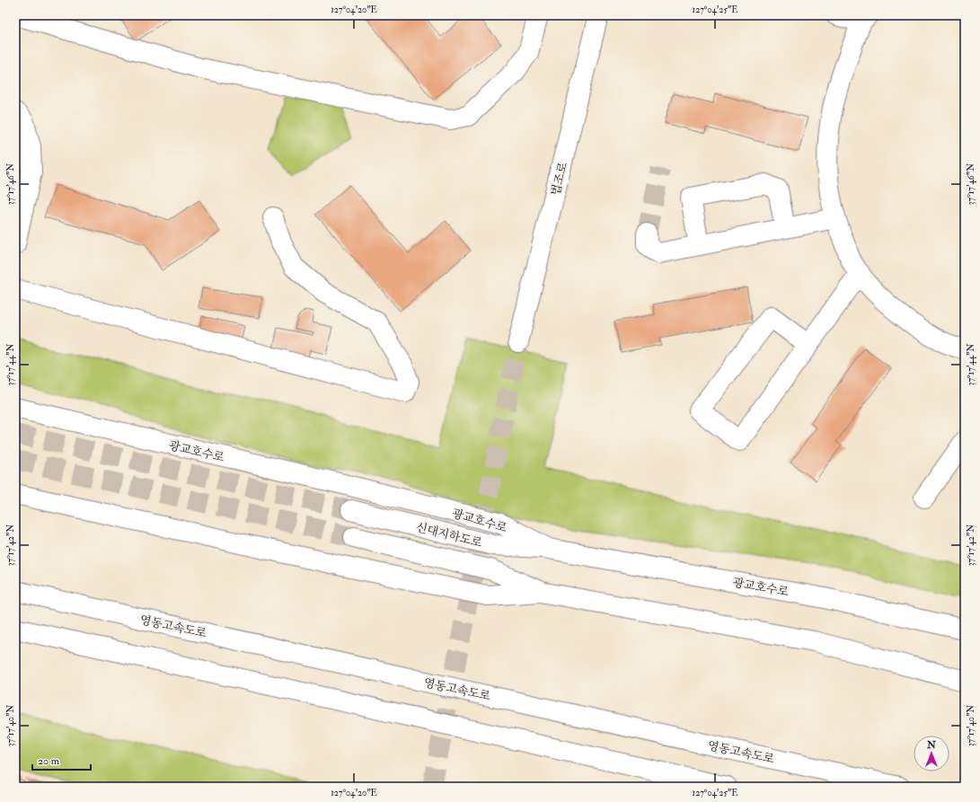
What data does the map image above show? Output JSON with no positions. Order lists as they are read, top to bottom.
{
  "streets": {
    "main road": [
      "법조로",
      "광교호수로",
      "신대지하도로",
      "영동고속도로"
    ]
  },
  "crossings": [
    ["광교호수로", "신대지하도로"]
  ],
  "scale_bar": "20 m",
  "north": "top",
  "coordinates": [
    "127°04'20\"E",
    "127°04'25\"E",
    "37°17'46\"N",
    "37°17'44\"N",
    "37°17'42\"N",
    "37°17'40\"N"
  ]
}
